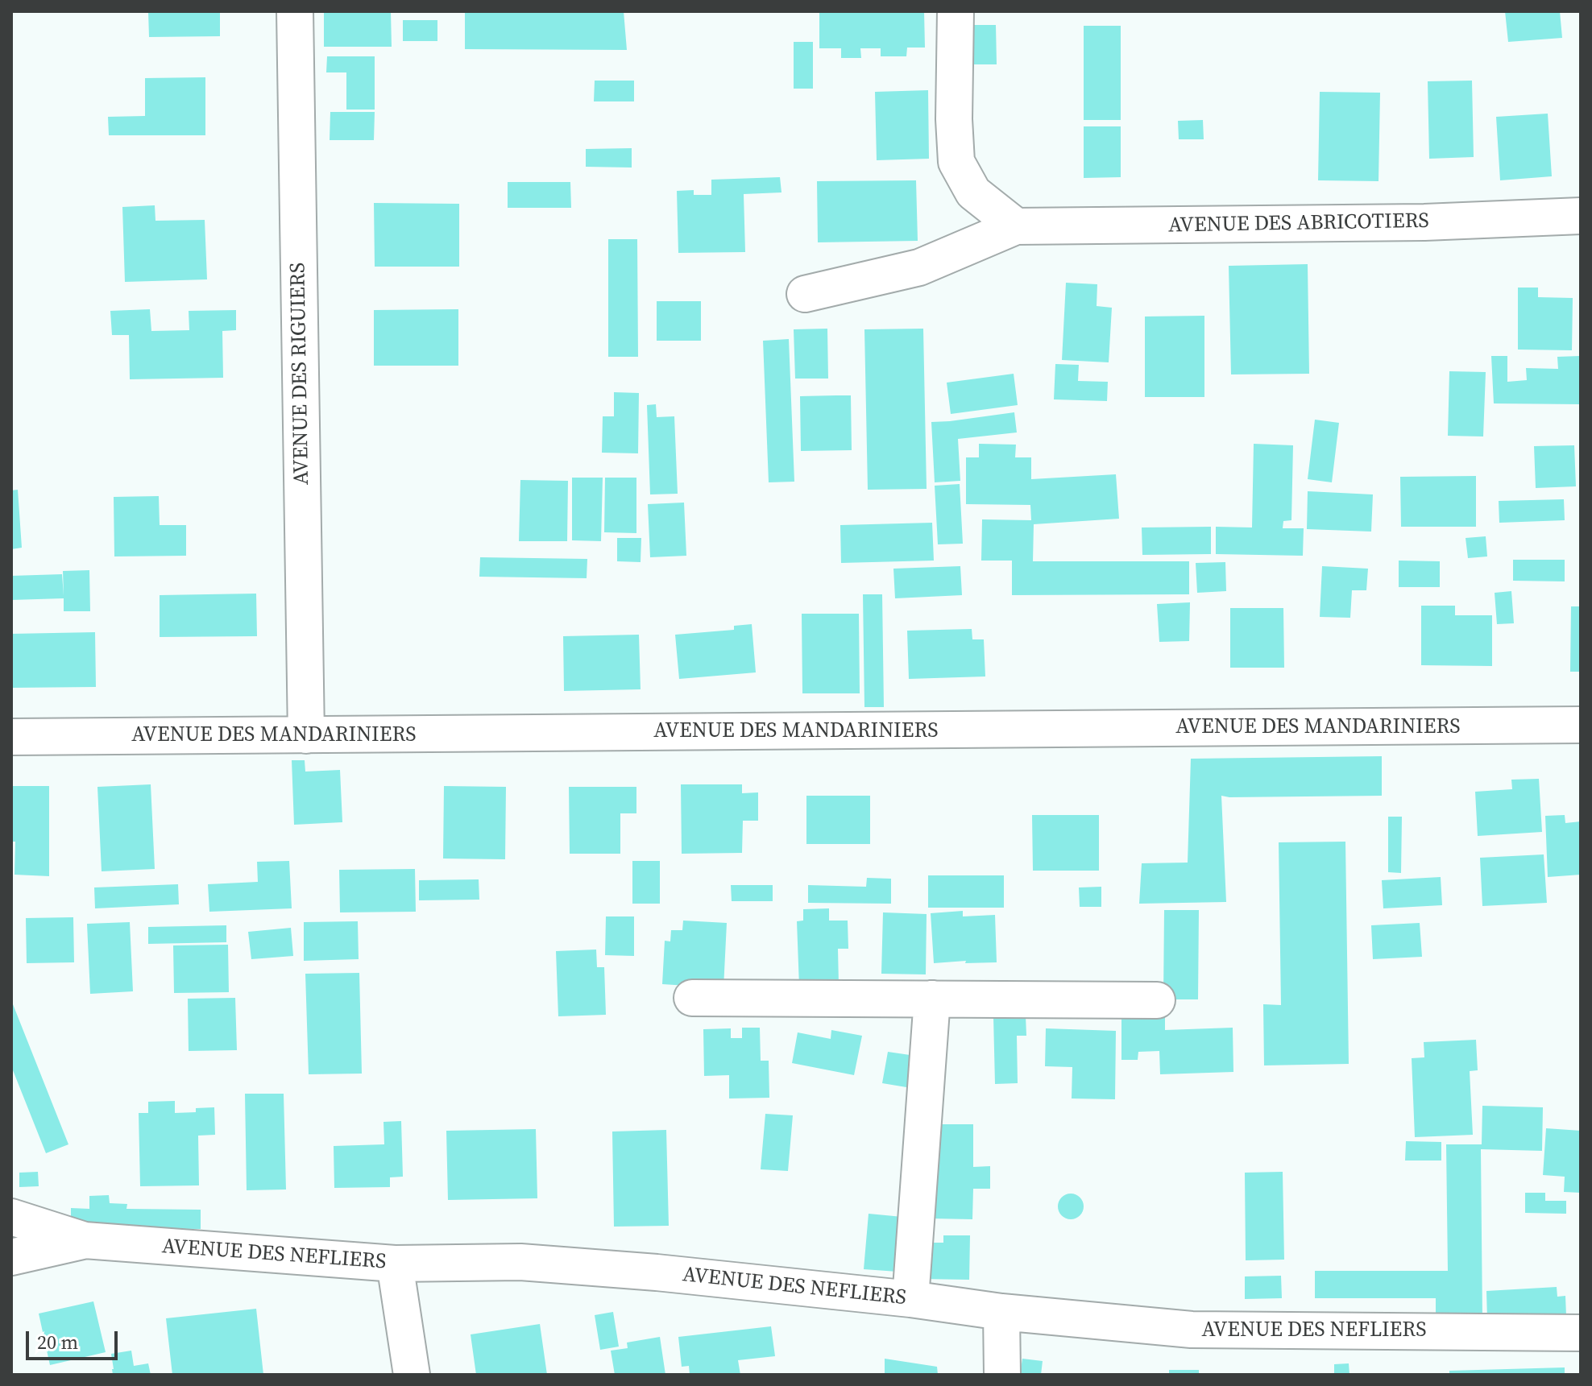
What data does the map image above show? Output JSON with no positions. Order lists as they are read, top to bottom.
{
  "streets": {
    "street": [
      "AVENUE DES ABRICOTIERS",
      "AVENUE DES RIGUIERS",
      "AVENUE DES MANDARINIERS",
      "AVENUE DES NEFLIERS"
    ]
  },
  "crossings": [
    ["AVENUE DES RIGUIERS", "AVENUE DES MANDARINIERS"]
  ],
  "scale_bar": "20 m"
}
